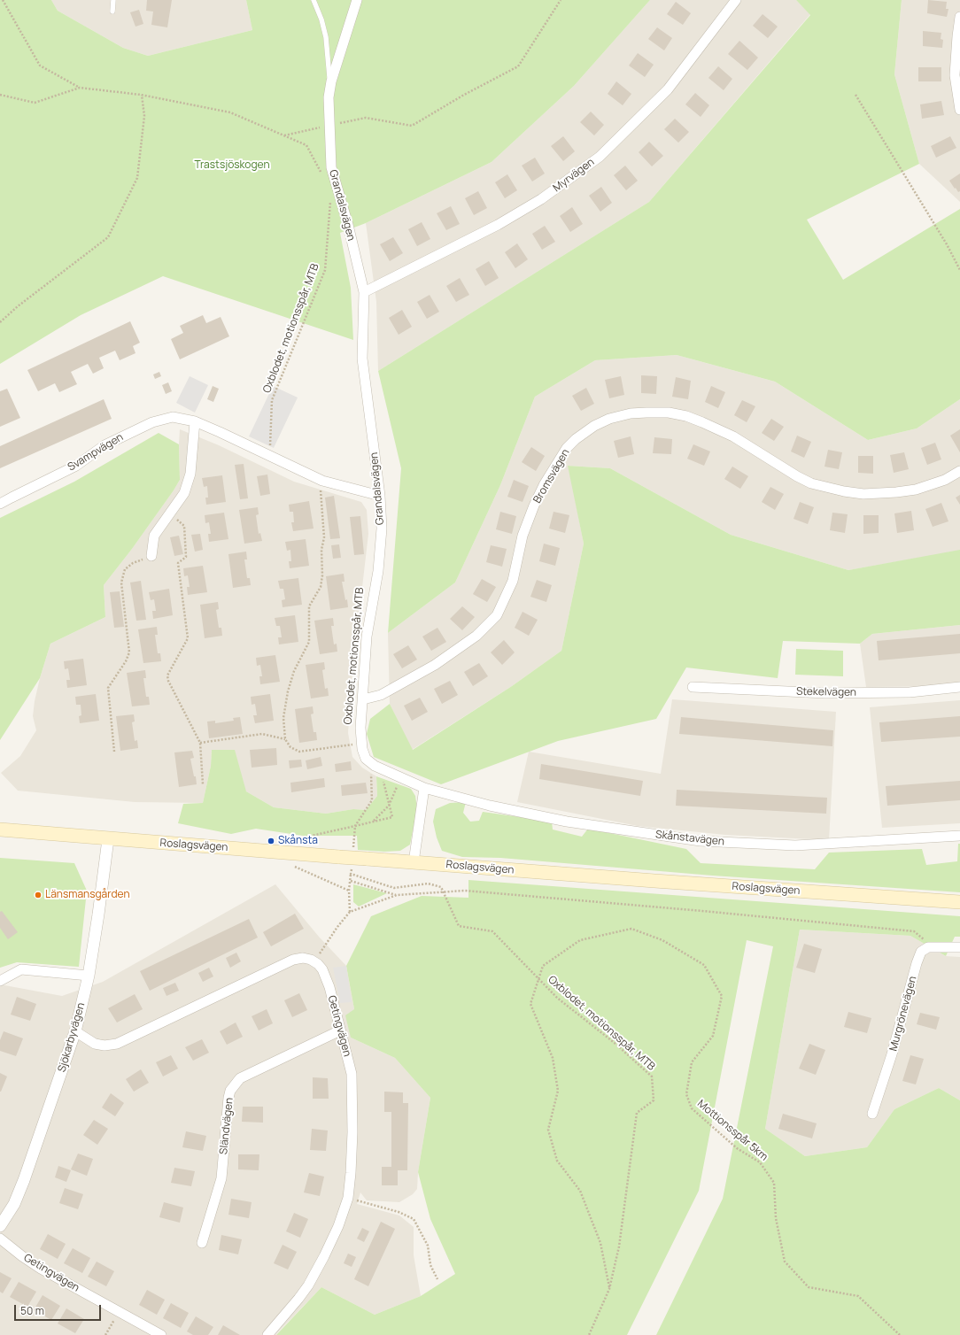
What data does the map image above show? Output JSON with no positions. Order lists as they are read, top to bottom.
{
  "streets": {
    "main road": ["Roslagsvägen"],
    "street": [
      "Myrvägen",
      "Grandalsvägen",
      "Svampvägen",
      "Bromsvägen",
      "Stekelvägen",
      "Skånstavägen",
      "Murgrönevägen",
      "Getingvägen",
      "Sjökarbyvägen",
      "Sländvägen"
    ],
    "path": ["Oxblodet, motionsspår, MTB", "Mottionsspår 5km"]
  },
  "crossings": [
    ["Myrvägen", "Grandalsvägen"],
    ["Grandalsvägen", "Svampvägen"],
    ["Grandalsvägen", "Bromsvägen"],
    ["Grandalsvägen", "Skånstavägen"],
    ["Oxblodet, motionsspår, MTB", "Svampvägen"],
    ["Oxblodet, motionsspår, MTB", "Mottionsspår 5km"],
    ["Roslagsvägen", "Sjökarbyvägen"],
    ["Getingvägen", "Sländvägen"]
  ],
  "parks": ["Trastsjöskogen"],
  "places": ["Skånsta", "Länsmansgården"],
  "scale_bar": "50 m"
}
